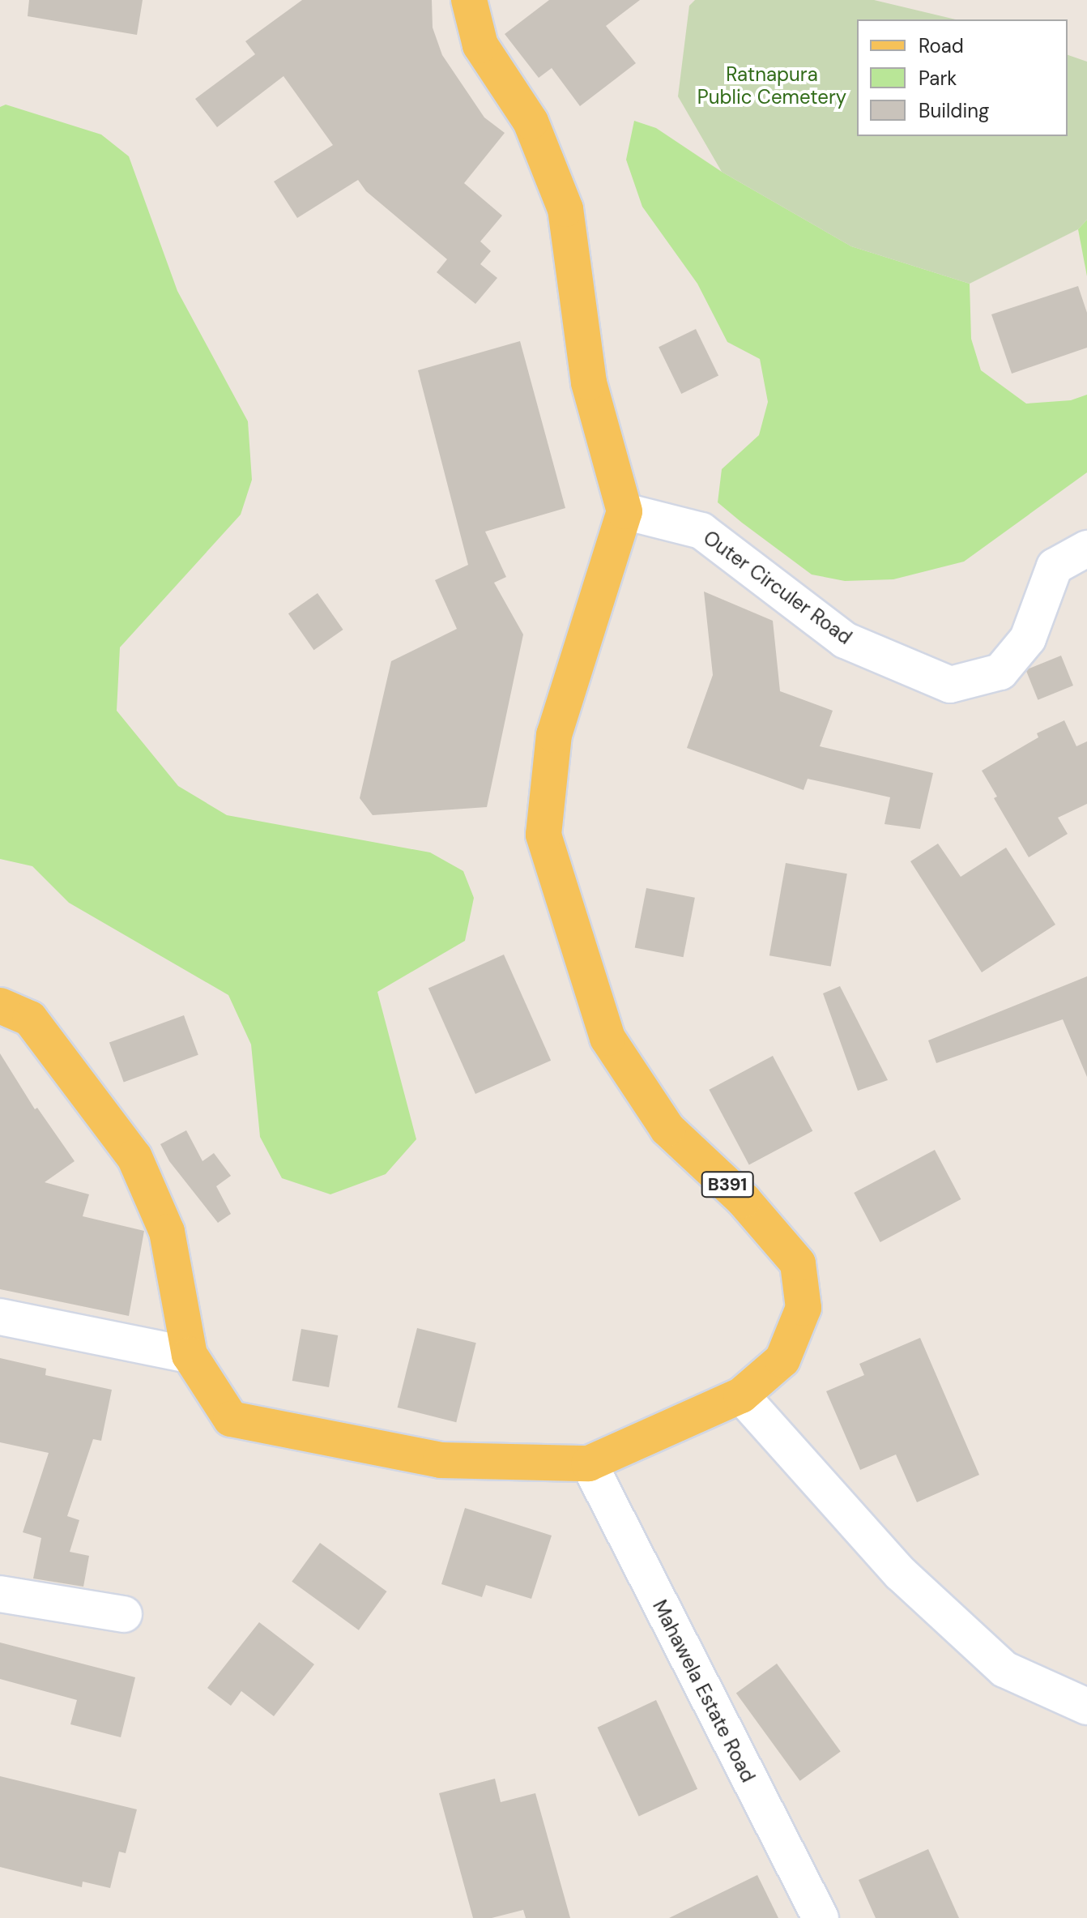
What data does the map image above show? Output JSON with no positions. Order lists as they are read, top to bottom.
{
  "streets": {
    "main road": ["B391"],
    "street": ["Outer Circuler Road", "Mahawela Estate Road"]
  },
  "crossings": [
    ["Outer Circuler Road", "B391"],
    ["B391", "Mahawela Estate Road"]
  ],
  "parks": ["Ratnapura Public Cemetery"],
  "legend": ["Road", "Park", "Building"]
}
